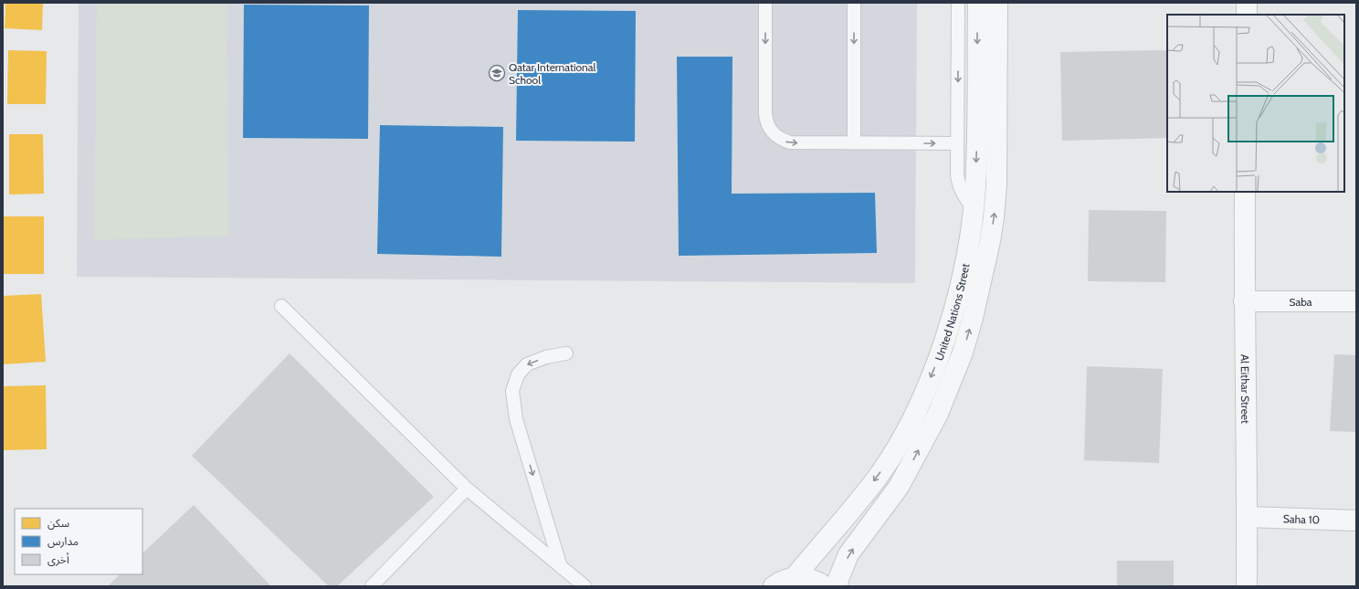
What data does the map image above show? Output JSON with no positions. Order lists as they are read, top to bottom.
{
  "streets": {
    "street": [
      "Saba",
      "United Nations Street",
      "Al Eithar Street",
      "Saha 10"
    ]
  },
  "crossings": [
    ["Saba", "Al Eithar Street"],
    ["Al Eithar Street", "Saha 10"]
  ],
  "places": {
    "school or university": ["Qatar International School"]
  },
  "legend": ["سكن", "مدارس", "أخرى"]
}
